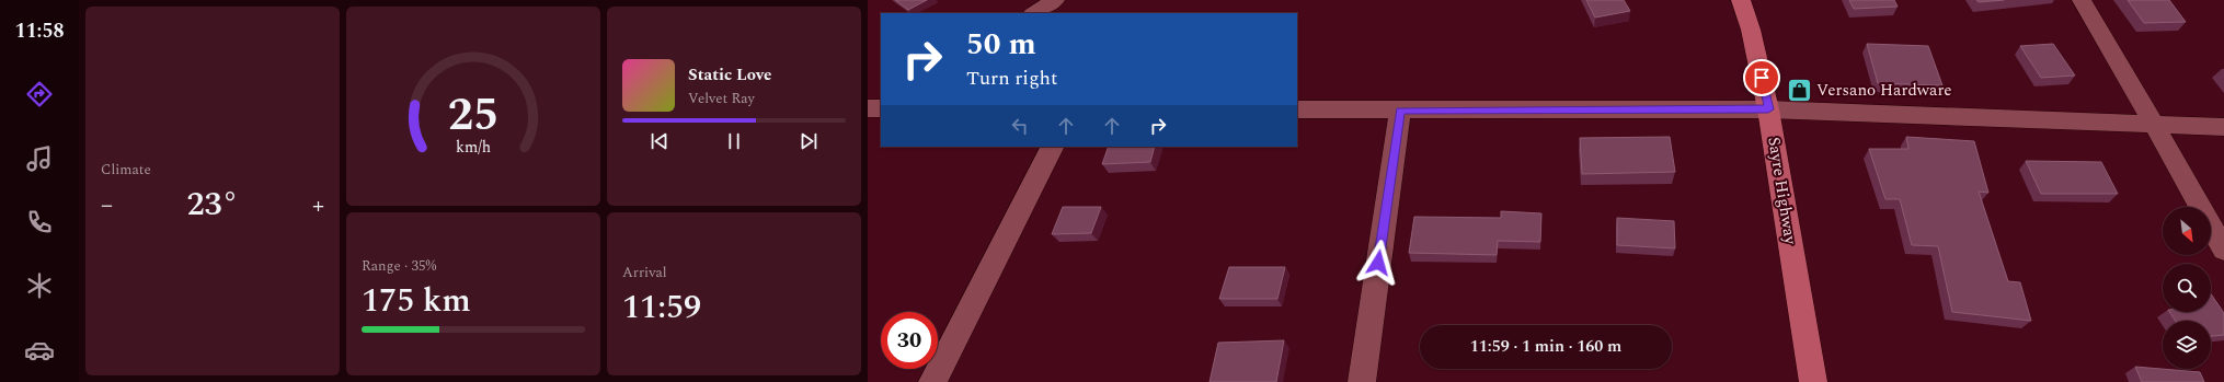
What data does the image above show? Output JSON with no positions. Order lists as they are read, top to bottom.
{
  "streets": {
    "highway": ["Sayre Highway"]
  },
  "places": {
    "shop": ["Versano Hardware"]
  },
  "north": "bottom right",
  "page": {
    "tabs": "11:58",
    "tile": [
      "Climate",
      ["Range · 35%", "175 km"],
      ["Arrival", "11:59"]
    ],
    "turn": ["50 m", "Turn right"],
    "song": ["Static Love", "Velvet Ray"],
    "heat": ["−", "23°", "+"],
    "limit": "30",
    "trip": "11:59 · 1 min · 160 m",
    "gauge": ["25", "km/h"]
  }
}
